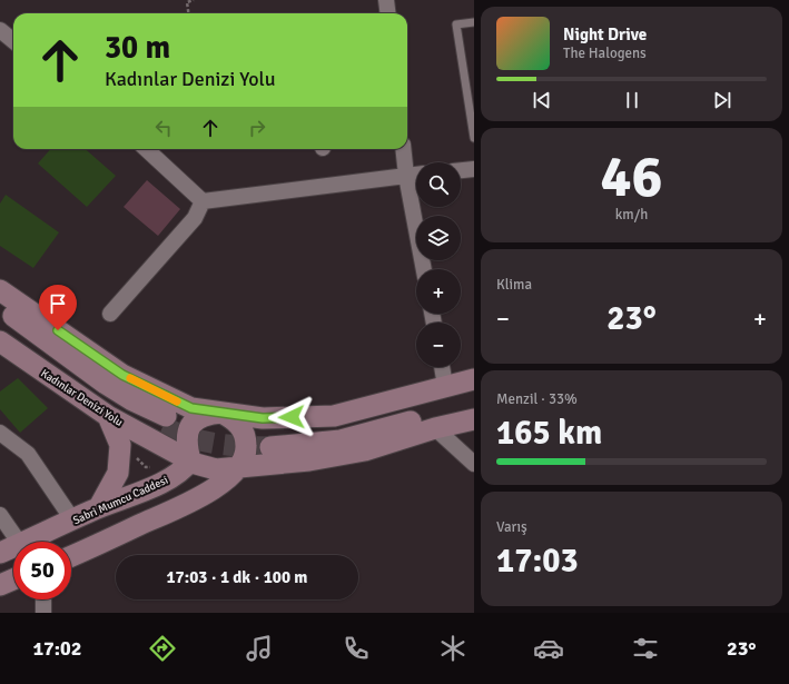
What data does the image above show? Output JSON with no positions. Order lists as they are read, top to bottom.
{
  "streets": {
    "main road": ["Kadınlar Denizi Yolu", "Sabri Mumcu Caddesi"]
  },
  "crossings": [
    ["Kadınlar Denizi Yolu", "Sabri Mumcu Caddesi"]
  ],
  "page": {
    "turn": ["30 m", "Kadınlar Denizi Yolu"],
    "song": ["Night Drive", "The Halogens"],
    "tile": [
      ["46", "km/h"],
      "Klima",
      ["Menzil · 33%", "165 km"],
      ["Varış", "17:03"]
    ],
    "map_buttons": ["+", "−"],
    "heat": ["−", "23°", "+"],
    "limit": "50",
    "trip": "17:03 · 1 dk · 100 m",
    "tabs": ["17:02", "23°"]
  }
}
